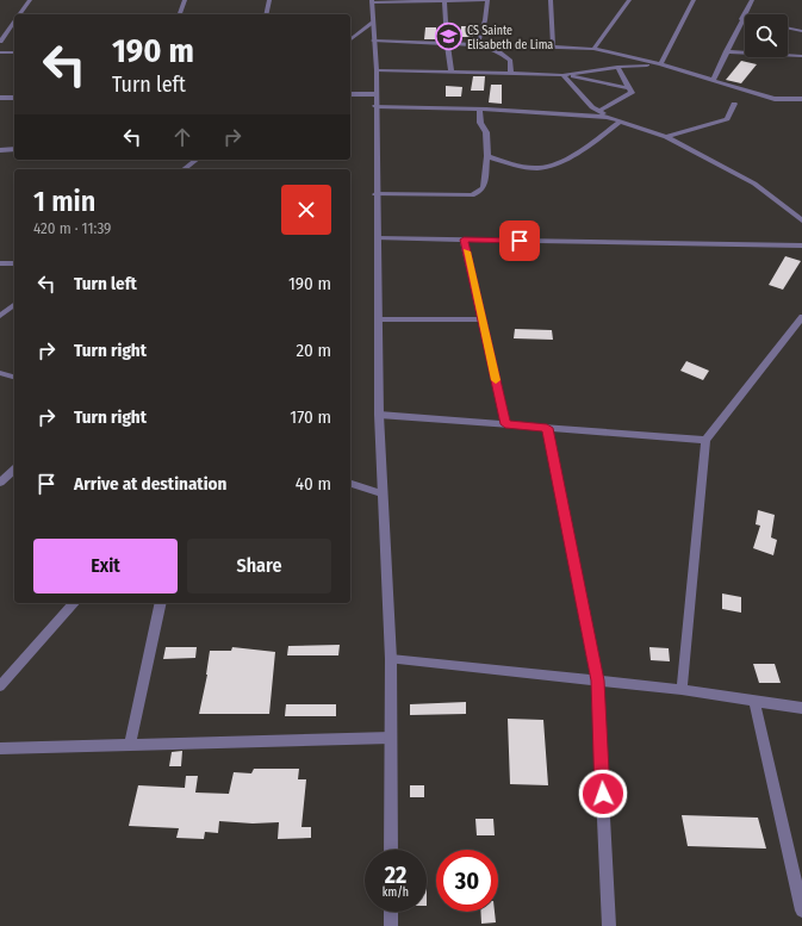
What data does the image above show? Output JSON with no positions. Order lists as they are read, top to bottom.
{
  "places": {
    "school or university": ["CS Sainte Elisabeth de Lima"]
  },
  "page": {
    "turn": ["190 m", "Turn left"],
    "heading": ["1 min", "420 m · 11:39"],
    "list": [
      {
        "name": "Turn left",
        "value": "190 m"
      },
      {
        "name": "Turn right",
        "value": "20 m"
      },
      {
        "name": "Turn right",
        "value": "170 m"
      },
      {
        "name": "Arrive at destination",
        "value": "40 m"
      }
    ],
    "buttons": ["Exit", "Share"],
    "speed": "22 km/h",
    "limit": "30"
  }
}
